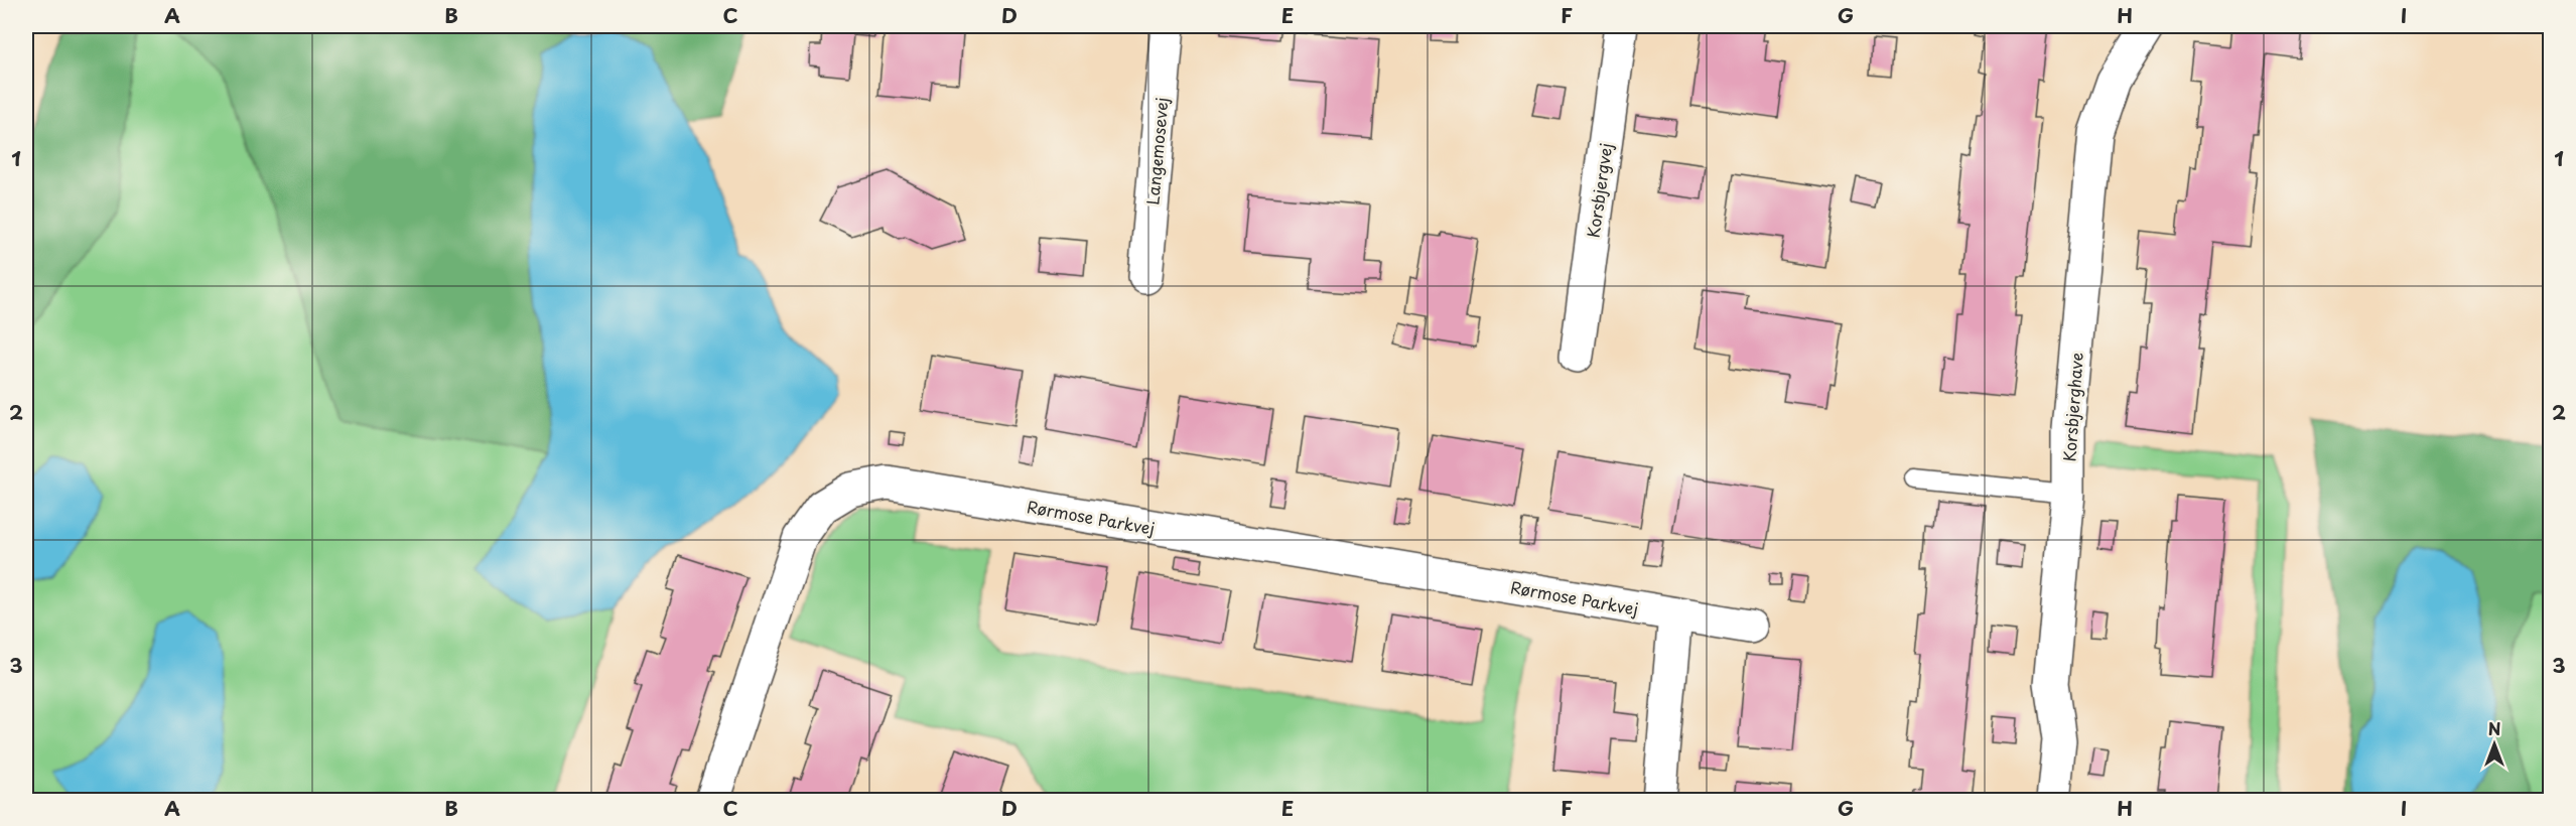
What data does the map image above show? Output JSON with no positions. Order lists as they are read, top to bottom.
{
  "streets": {
    "street": [
      "Langemosevej",
      "Korsbjergvej",
      "Korsbjerghave",
      "Rørmose Parkvej"
    ]
  },
  "north": "top",
  "grid": {
    "columns": [
      "A",
      "B",
      "C",
      "D",
      "E",
      "F",
      "G",
      "H",
      "I"
    ],
    "rows": ["1", "2", "3"]
  }
}
